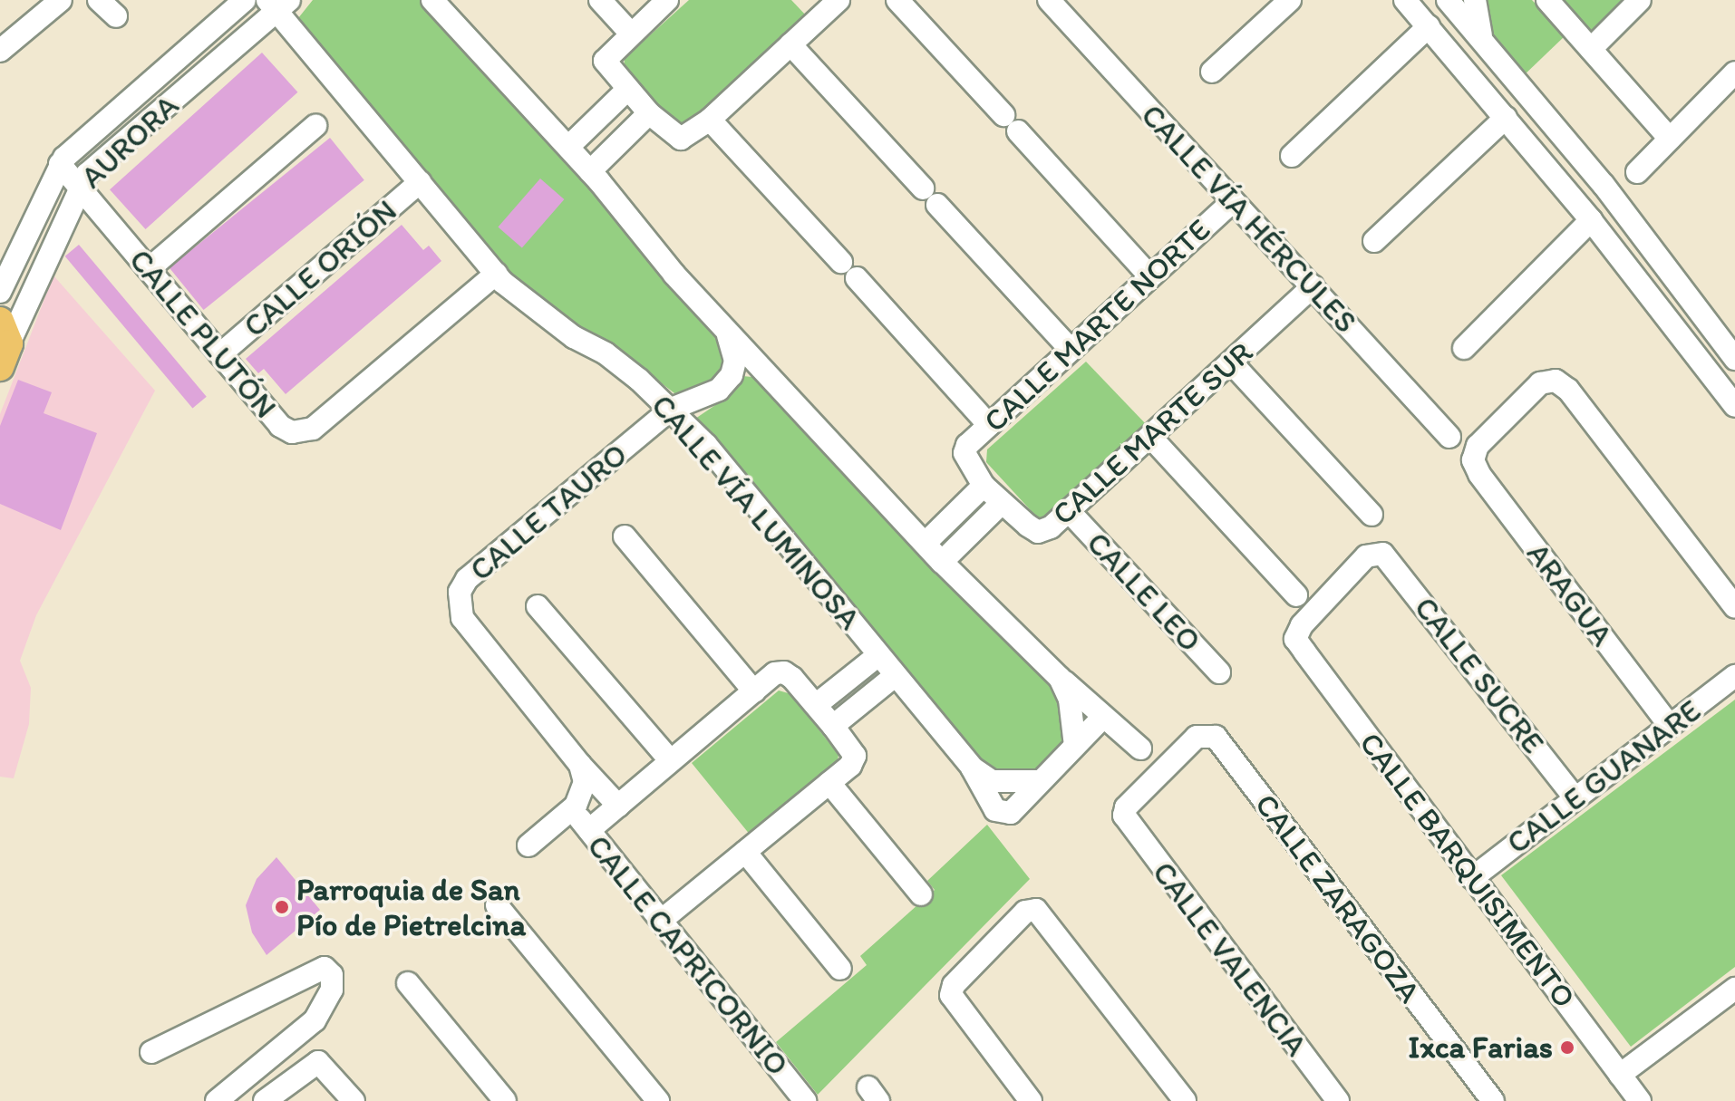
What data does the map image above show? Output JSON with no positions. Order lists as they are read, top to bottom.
{
  "streets": {
    "street": [
      "AURORA",
      "CALLE VÍA HÉRCULES",
      "CALLE ORIÓN",
      "CALLE MARTE NORTE",
      "CALLE PLUTÓN",
      "CALLE MARTE SUR",
      "CALLE TAURO",
      "CALLE VÍA LUMINOSA",
      "CALLE LEO",
      "ARAGUA",
      "CALLE SUCRE",
      "CALLE GUANARE",
      "CALLE BARQUISIMENTO",
      "CALLE ZARAGOZA",
      "CALLE CAPRICORNIO",
      "CALLE VALENCIA"
    ]
  },
  "crossings": [
    ["AURORA", "CALLE PLUTÓN"],
    ["AURORA", "CALLE VÍA LUMINOSA"],
    ["CALLE VÍA HÉRCULES", "CALLE MARTE NORTE"],
    ["CALLE VÍA HÉRCULES", "CALLE MARTE SUR"],
    ["CALLE ORIÓN", "CALLE PLUTÓN"],
    ["CALLE ORIÓN", "CALLE VÍA LUMINOSA"],
    ["CALLE MARTE NORTE", "CALLE MARTE SUR"],
    ["CALLE PLUTÓN", "CALLE VÍA LUMINOSA"],
    ["CALLE MARTE SUR", "CALLE LEO"],
    ["CALLE TAURO", "CALLE VÍA LUMINOSA"],
    ["ARAGUA", "CALLE GUANARE"],
    ["CALLE SUCRE", "CALLE GUANARE"],
    ["CALLE SUCRE", "CALLE BARQUISIMENTO"],
    ["CALLE GUANARE", "CALLE BARQUISIMENTO"],
    ["CALLE ZARAGOZA", "CALLE VALENCIA"]
  ],
  "places": ["Parroquia de San Pío de Pietrelcina", "Ixca Farias"]
}
